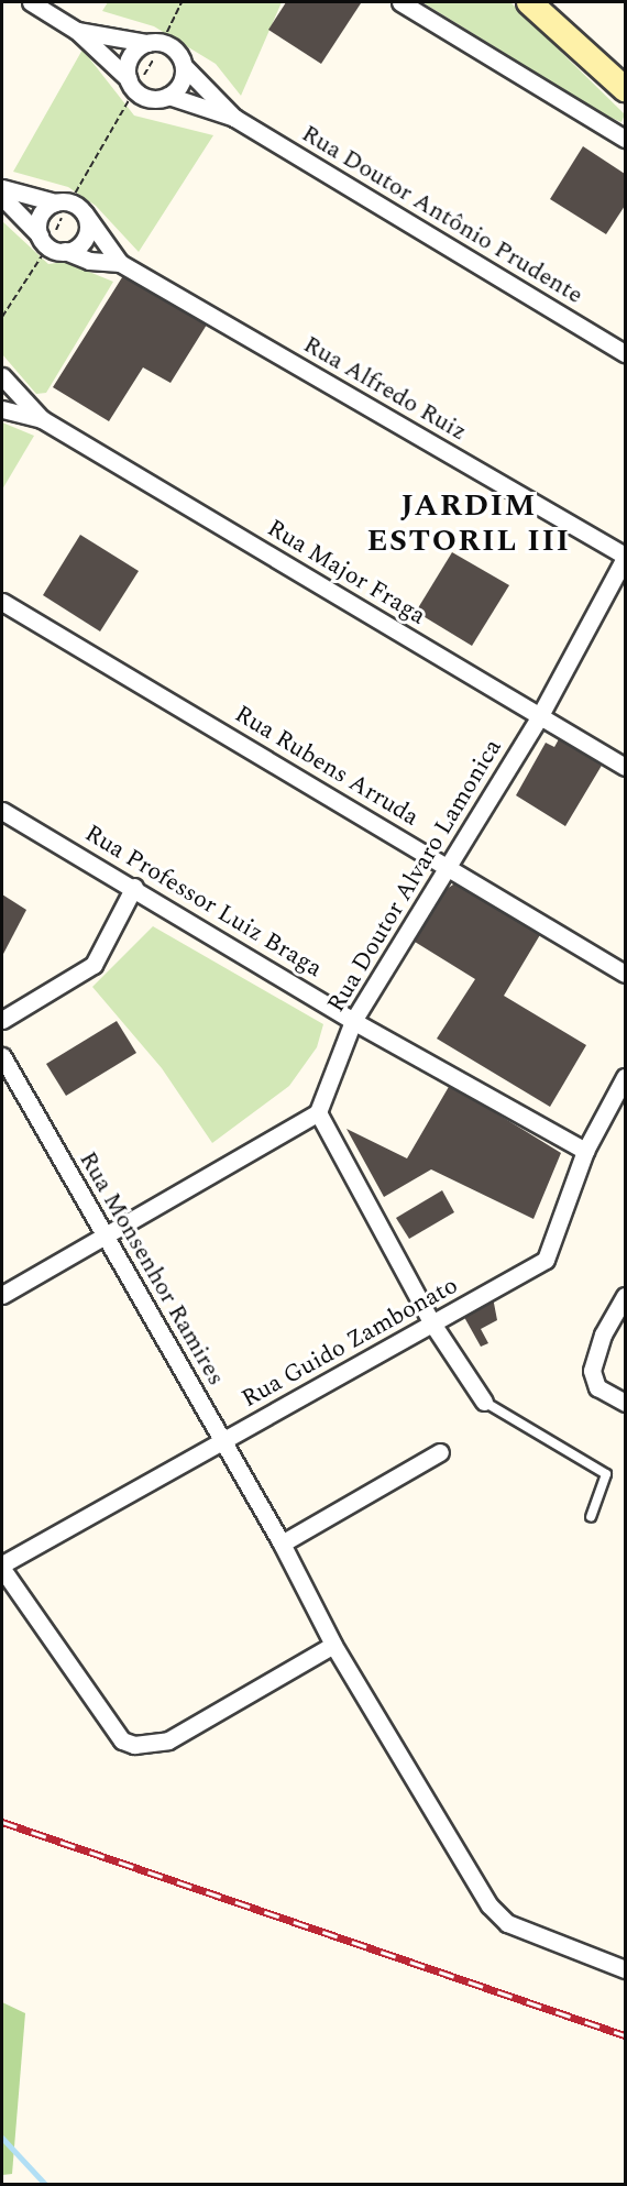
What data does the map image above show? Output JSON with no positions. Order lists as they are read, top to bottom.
{
  "streets": {
    "street": [
      "Rua Doutor Antônio Prudente",
      "Rua Alfredo Ruiz",
      "Rua Major Fraga",
      "Rua Rubens Arruda",
      "Rua Doutor Alvaro Lamonica",
      "Rua Professor Luiz Braga",
      "Rua Monsenhor Ramires",
      "Rua Guido Zambonato"
    ]
  },
  "crossings": [
    ["Rua Alfredo Ruiz", "Rua Doutor Alvaro Lamonica"],
    ["Rua Major Fraga", "Rua Doutor Alvaro Lamonica"],
    ["Rua Rubens Arruda", "Rua Doutor Alvaro Lamonica"],
    ["Rua Doutor Alvaro Lamonica", "Rua Professor Luiz Braga"],
    ["Rua Professor Luiz Braga", "Rua Guido Zambonato"],
    ["Rua Monsenhor Ramires", "Rua Guido Zambonato"]
  ],
  "districts": ["JARDIM ESTORIL III"]
}
